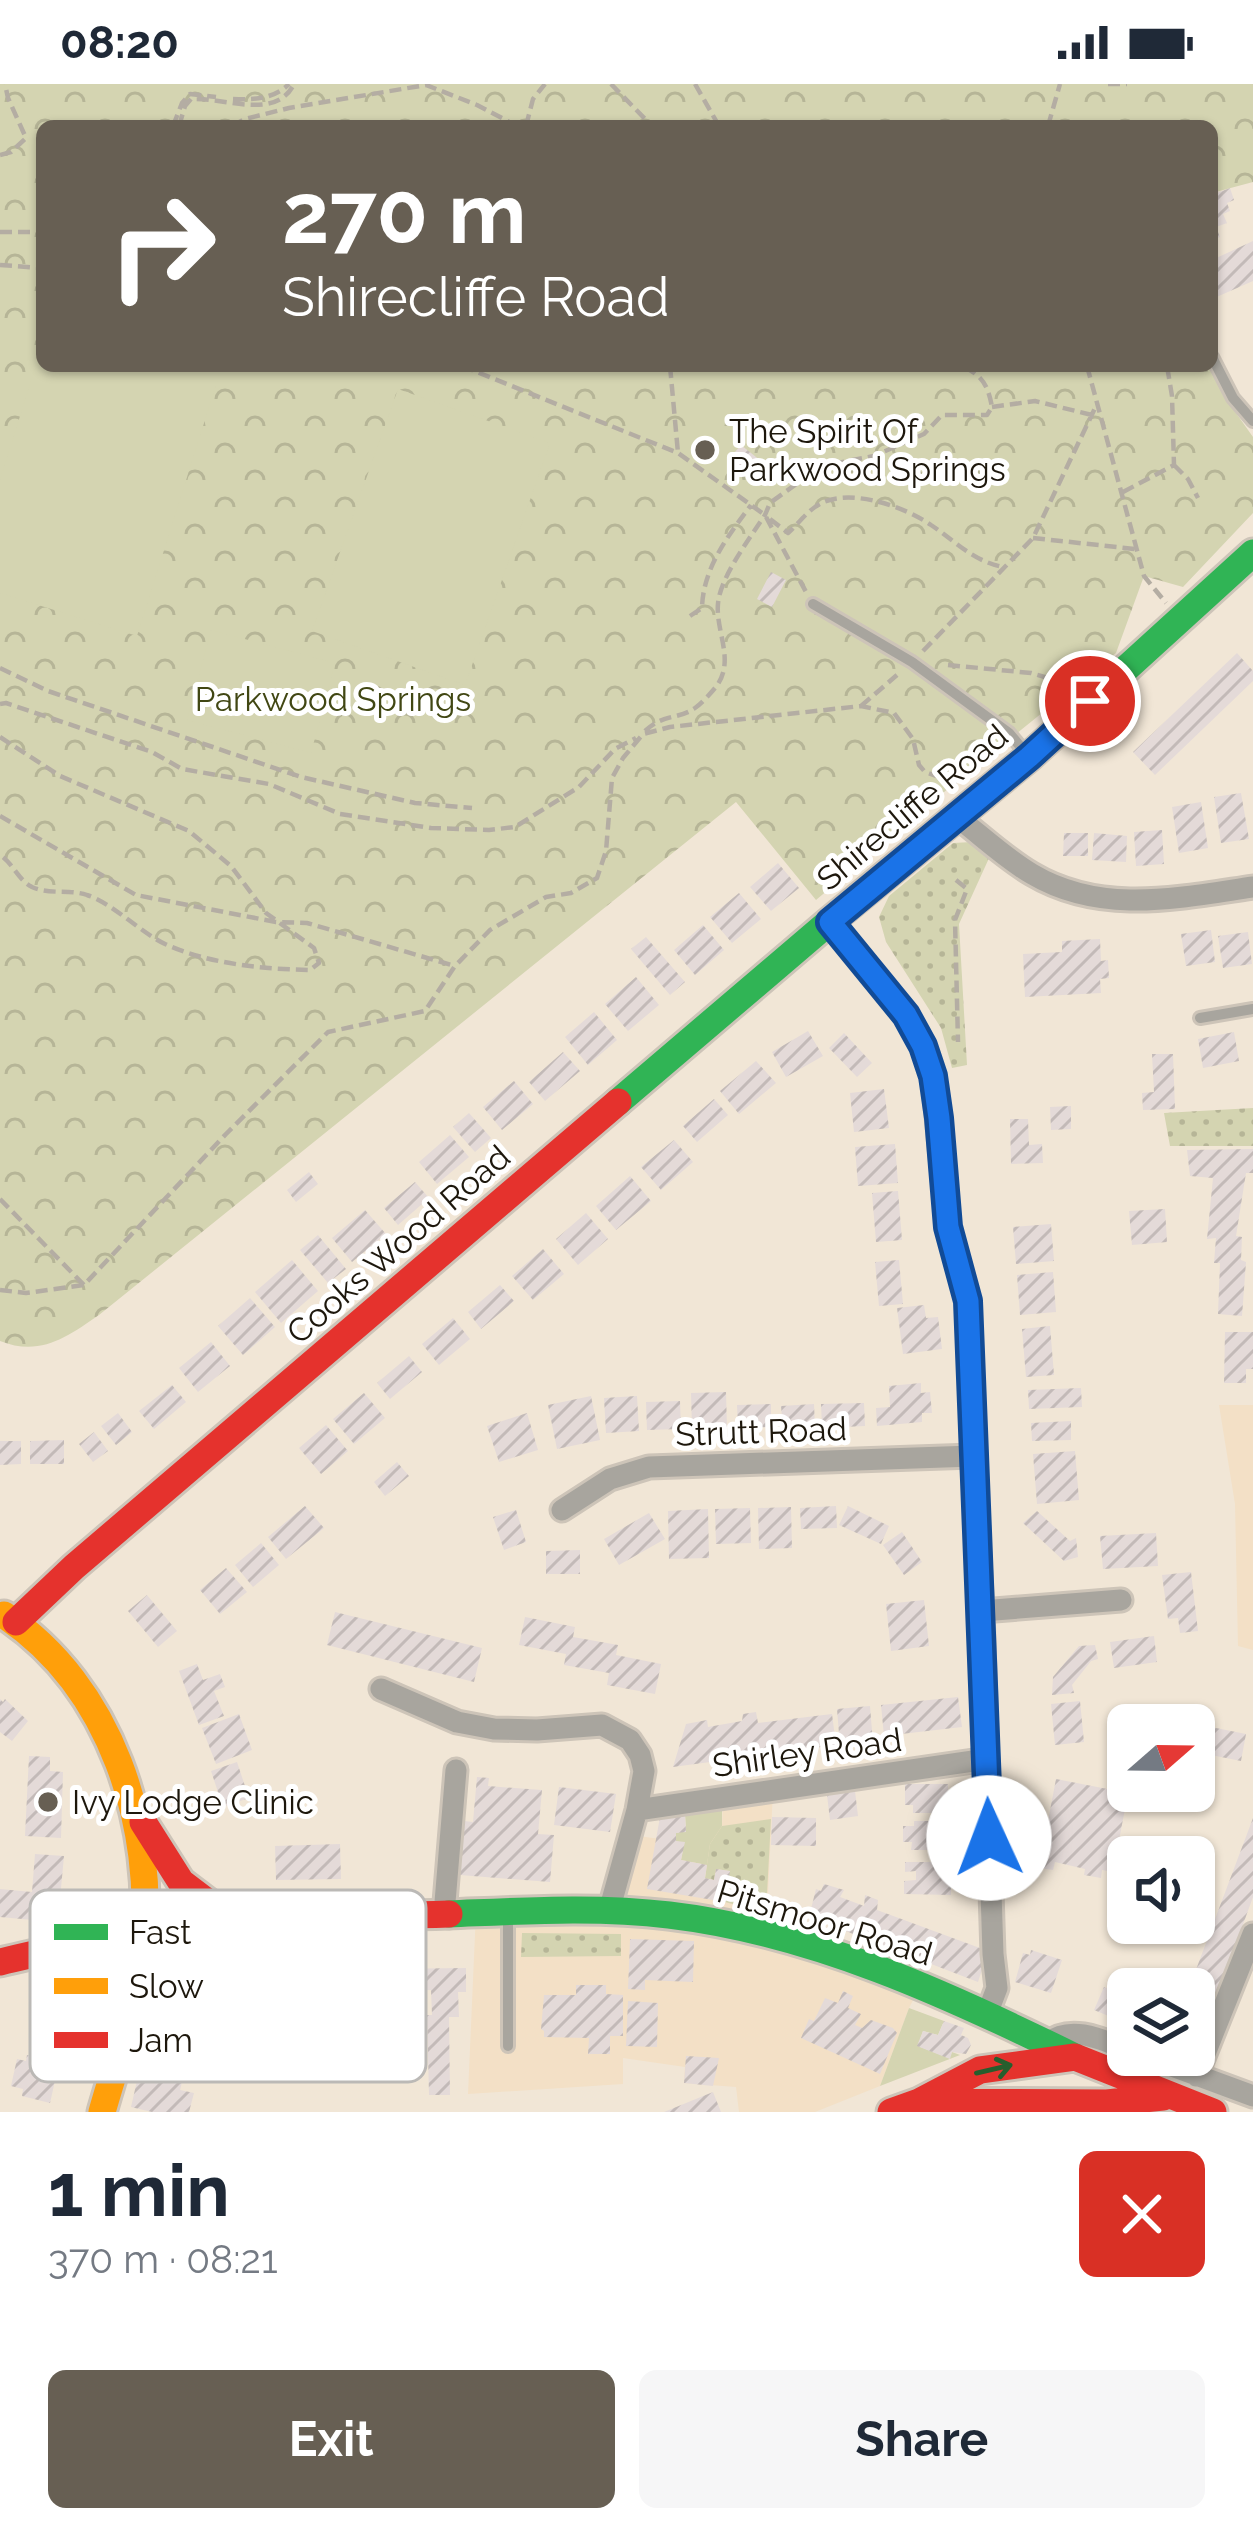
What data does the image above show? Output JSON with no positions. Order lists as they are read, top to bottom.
{
  "streets": {
    "main road": ["Shirecliffe Road", "Cooks Wood Road", "Pitsmoor Road"],
    "street": ["Strutt Road", "Shirley Road"]
  },
  "crossings": [
    ["Shirecliffe Road", "Cooks Wood Road"]
  ],
  "parks": ["Parkwood Springs"],
  "places": ["The Spirit Of Parkwood Springs", "Ivy Lodge Clinic"],
  "legend": ["Fast", "Slow", "Jam"],
  "north": "right",
  "page": {
    "status": "08:20",
    "turn": ["270 m", "Shirecliffe Road"],
    "heading": ["1 min", "370 m · 08:21"],
    "buttons": ["Exit", "Share"]
  }
}
